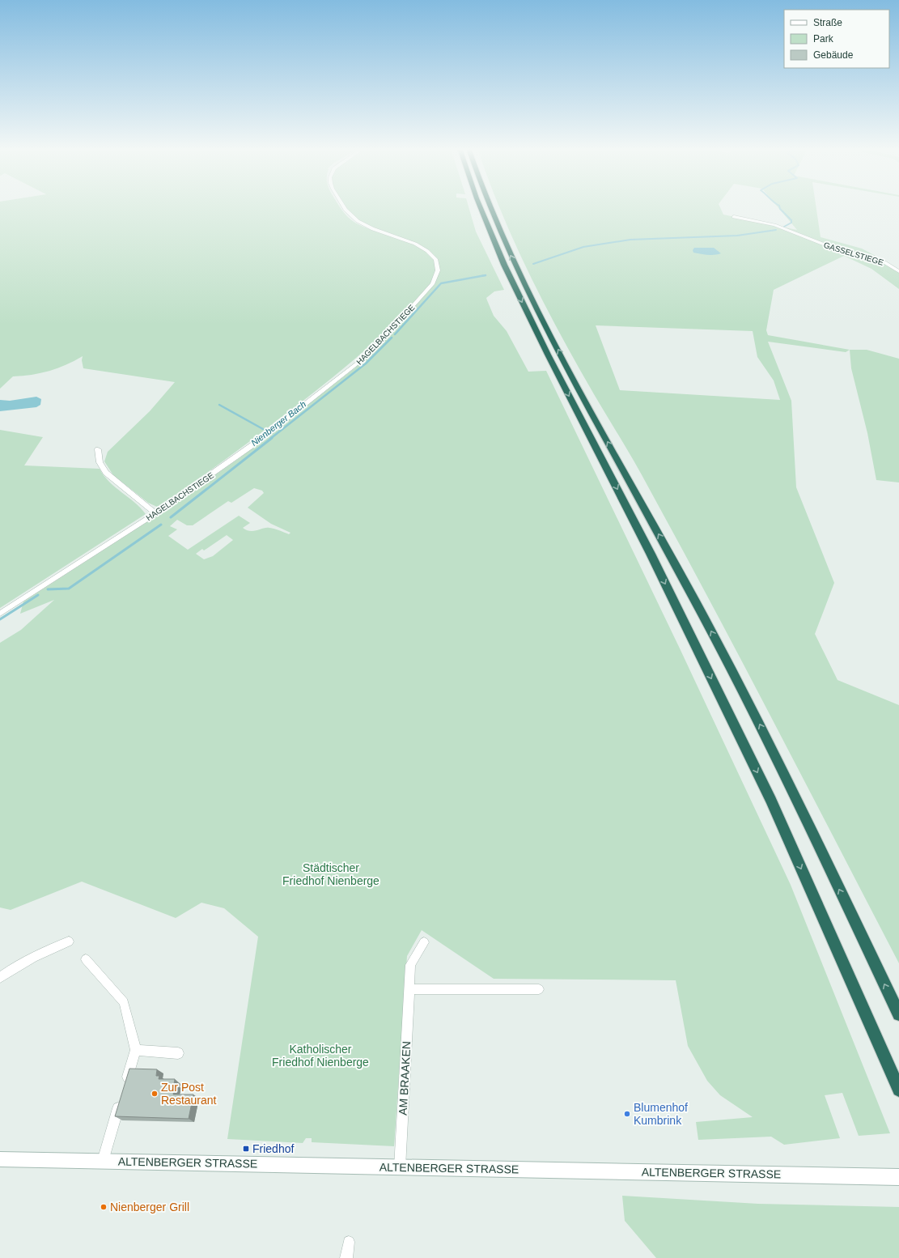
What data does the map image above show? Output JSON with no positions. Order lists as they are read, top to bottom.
{
  "streets": {
    "main road": ["ALTENBERGER STRASSE"],
    "street": ["GASSELSTIEGE", "HAGELBACHSTIEGE", "AM BRAAKEN"]
  },
  "crossings": [
    ["AM BRAAKEN", "ALTENBERGER STRASSE"]
  ],
  "water": ["Nienberger Bach"],
  "parks": ["Städtischer Friedhof Nienberge", "Katholischer Friedhof Nienberge"],
  "places": {
    "other": ["Zur Post Restaurant", "Blumenhof Kumbrink", "Nienberger Grill"],
    "transit": ["Friedhof"]
  },
  "legend": ["Straße", "Park", "Gebäude"]
}
